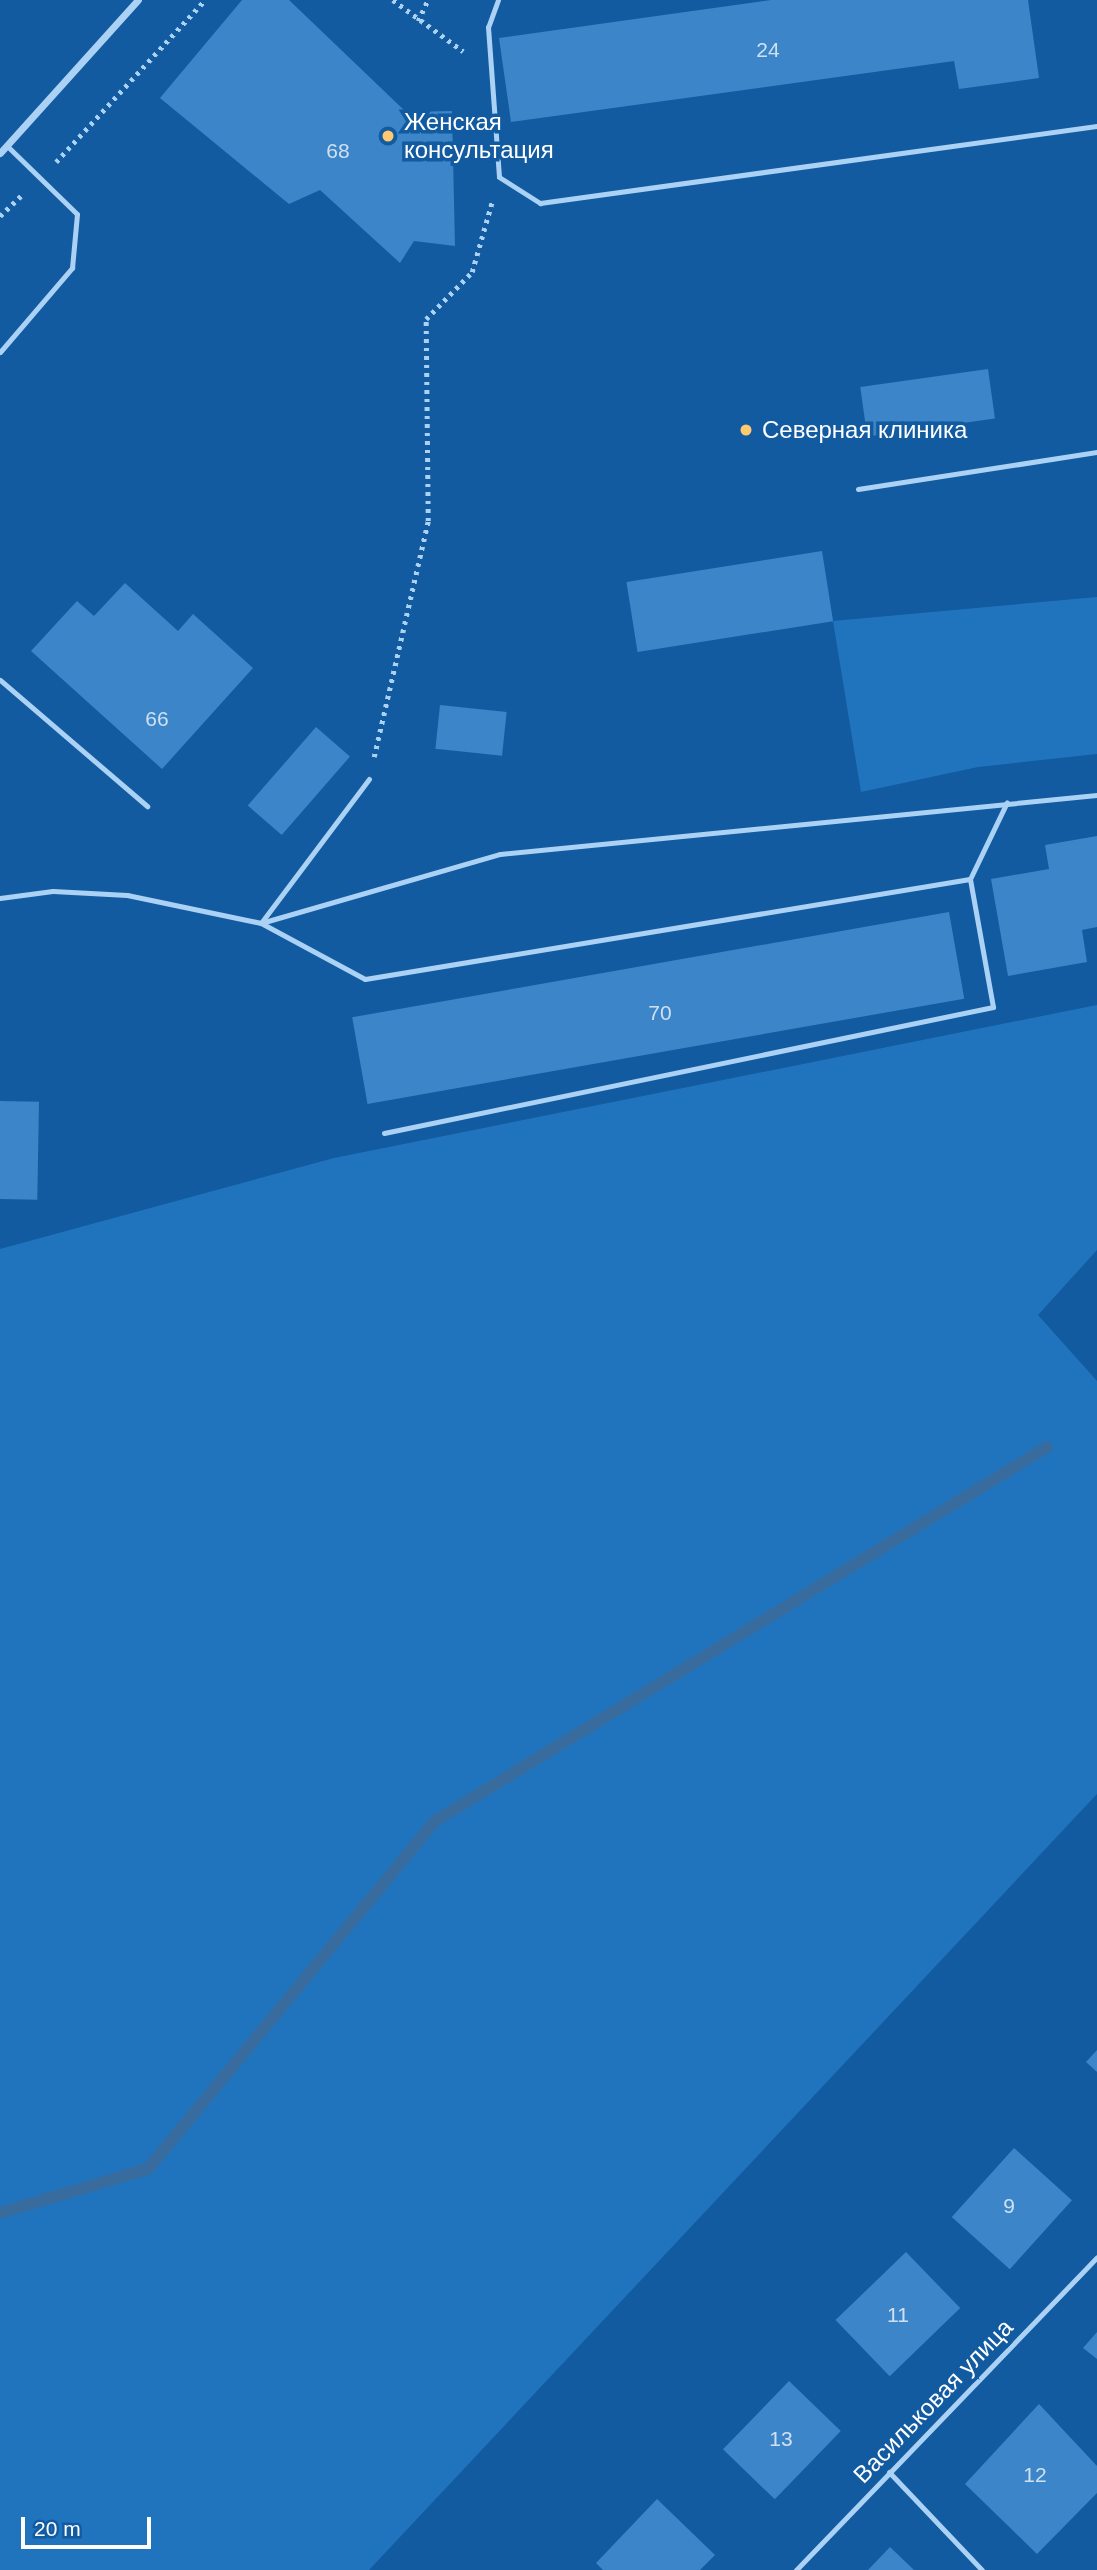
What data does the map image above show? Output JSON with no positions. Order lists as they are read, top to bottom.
{
  "streets": {
    "lane": ["Васильковая улица"]
  },
  "places": ["Женская консультация", "Северная клиника"],
  "house_numbers": [
    "24",
    "68",
    "66",
    "70",
    "9",
    "11",
    "13",
    "12"
  ],
  "scale_bar": "20 m"
}
